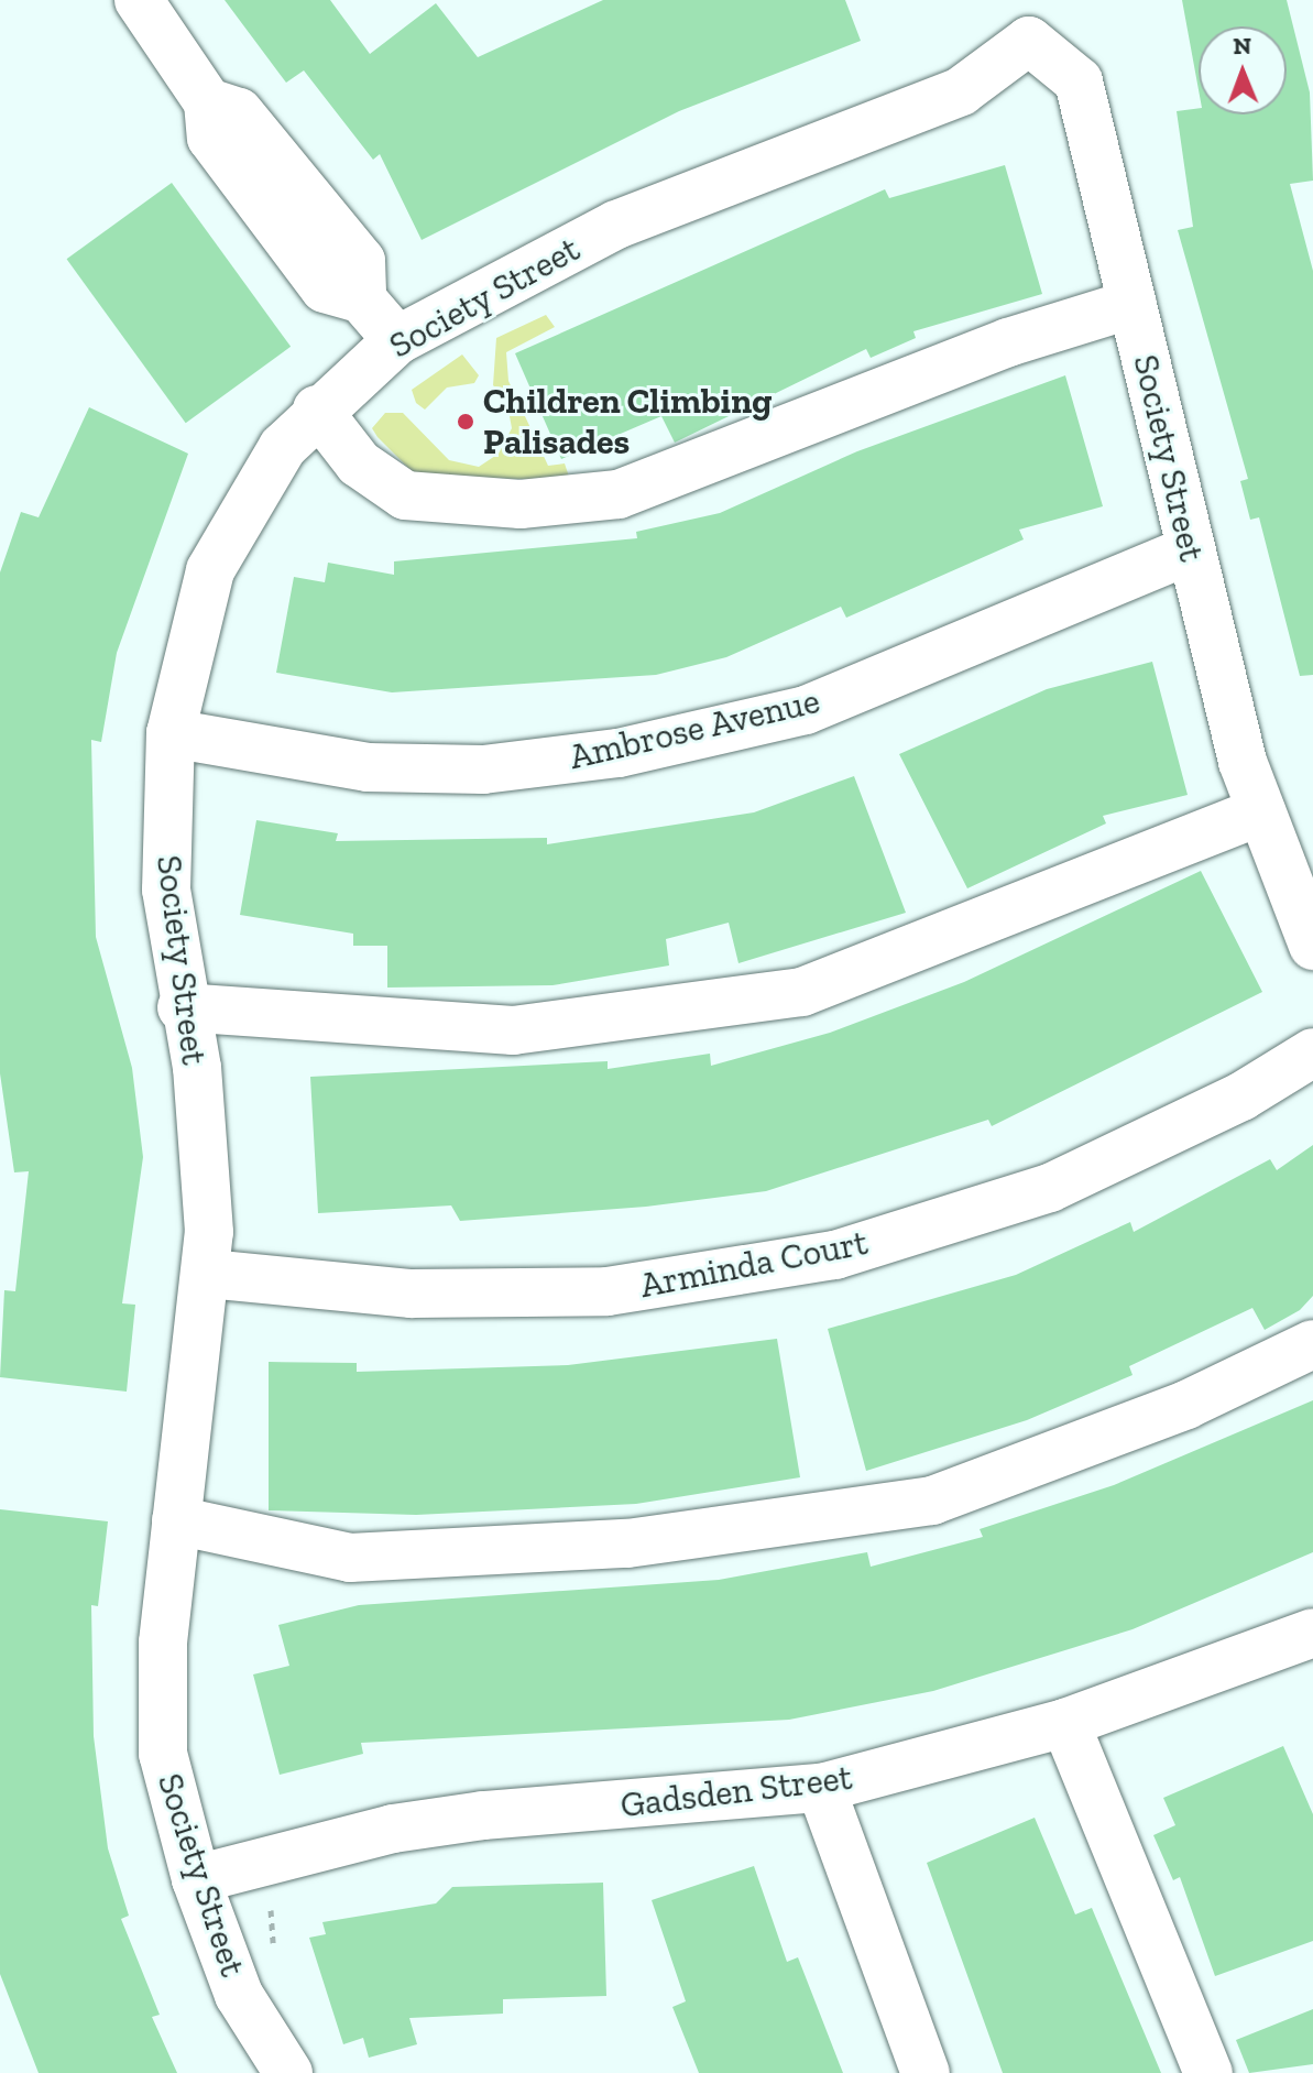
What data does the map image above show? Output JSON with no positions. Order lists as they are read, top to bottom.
{
  "streets": {
    "street": [
      "Society Street",
      "Ambrose Avenue",
      "Arminda Court",
      "Gadsden Street"
    ]
  },
  "crossings": [
    ["Society Street", "Ambrose Avenue"],
    ["Society Street", "Arminda Court"],
    ["Society Street", "Gadsden Street"]
  ],
  "places": ["Children Climbing Palisades"],
  "north": "top"
}
